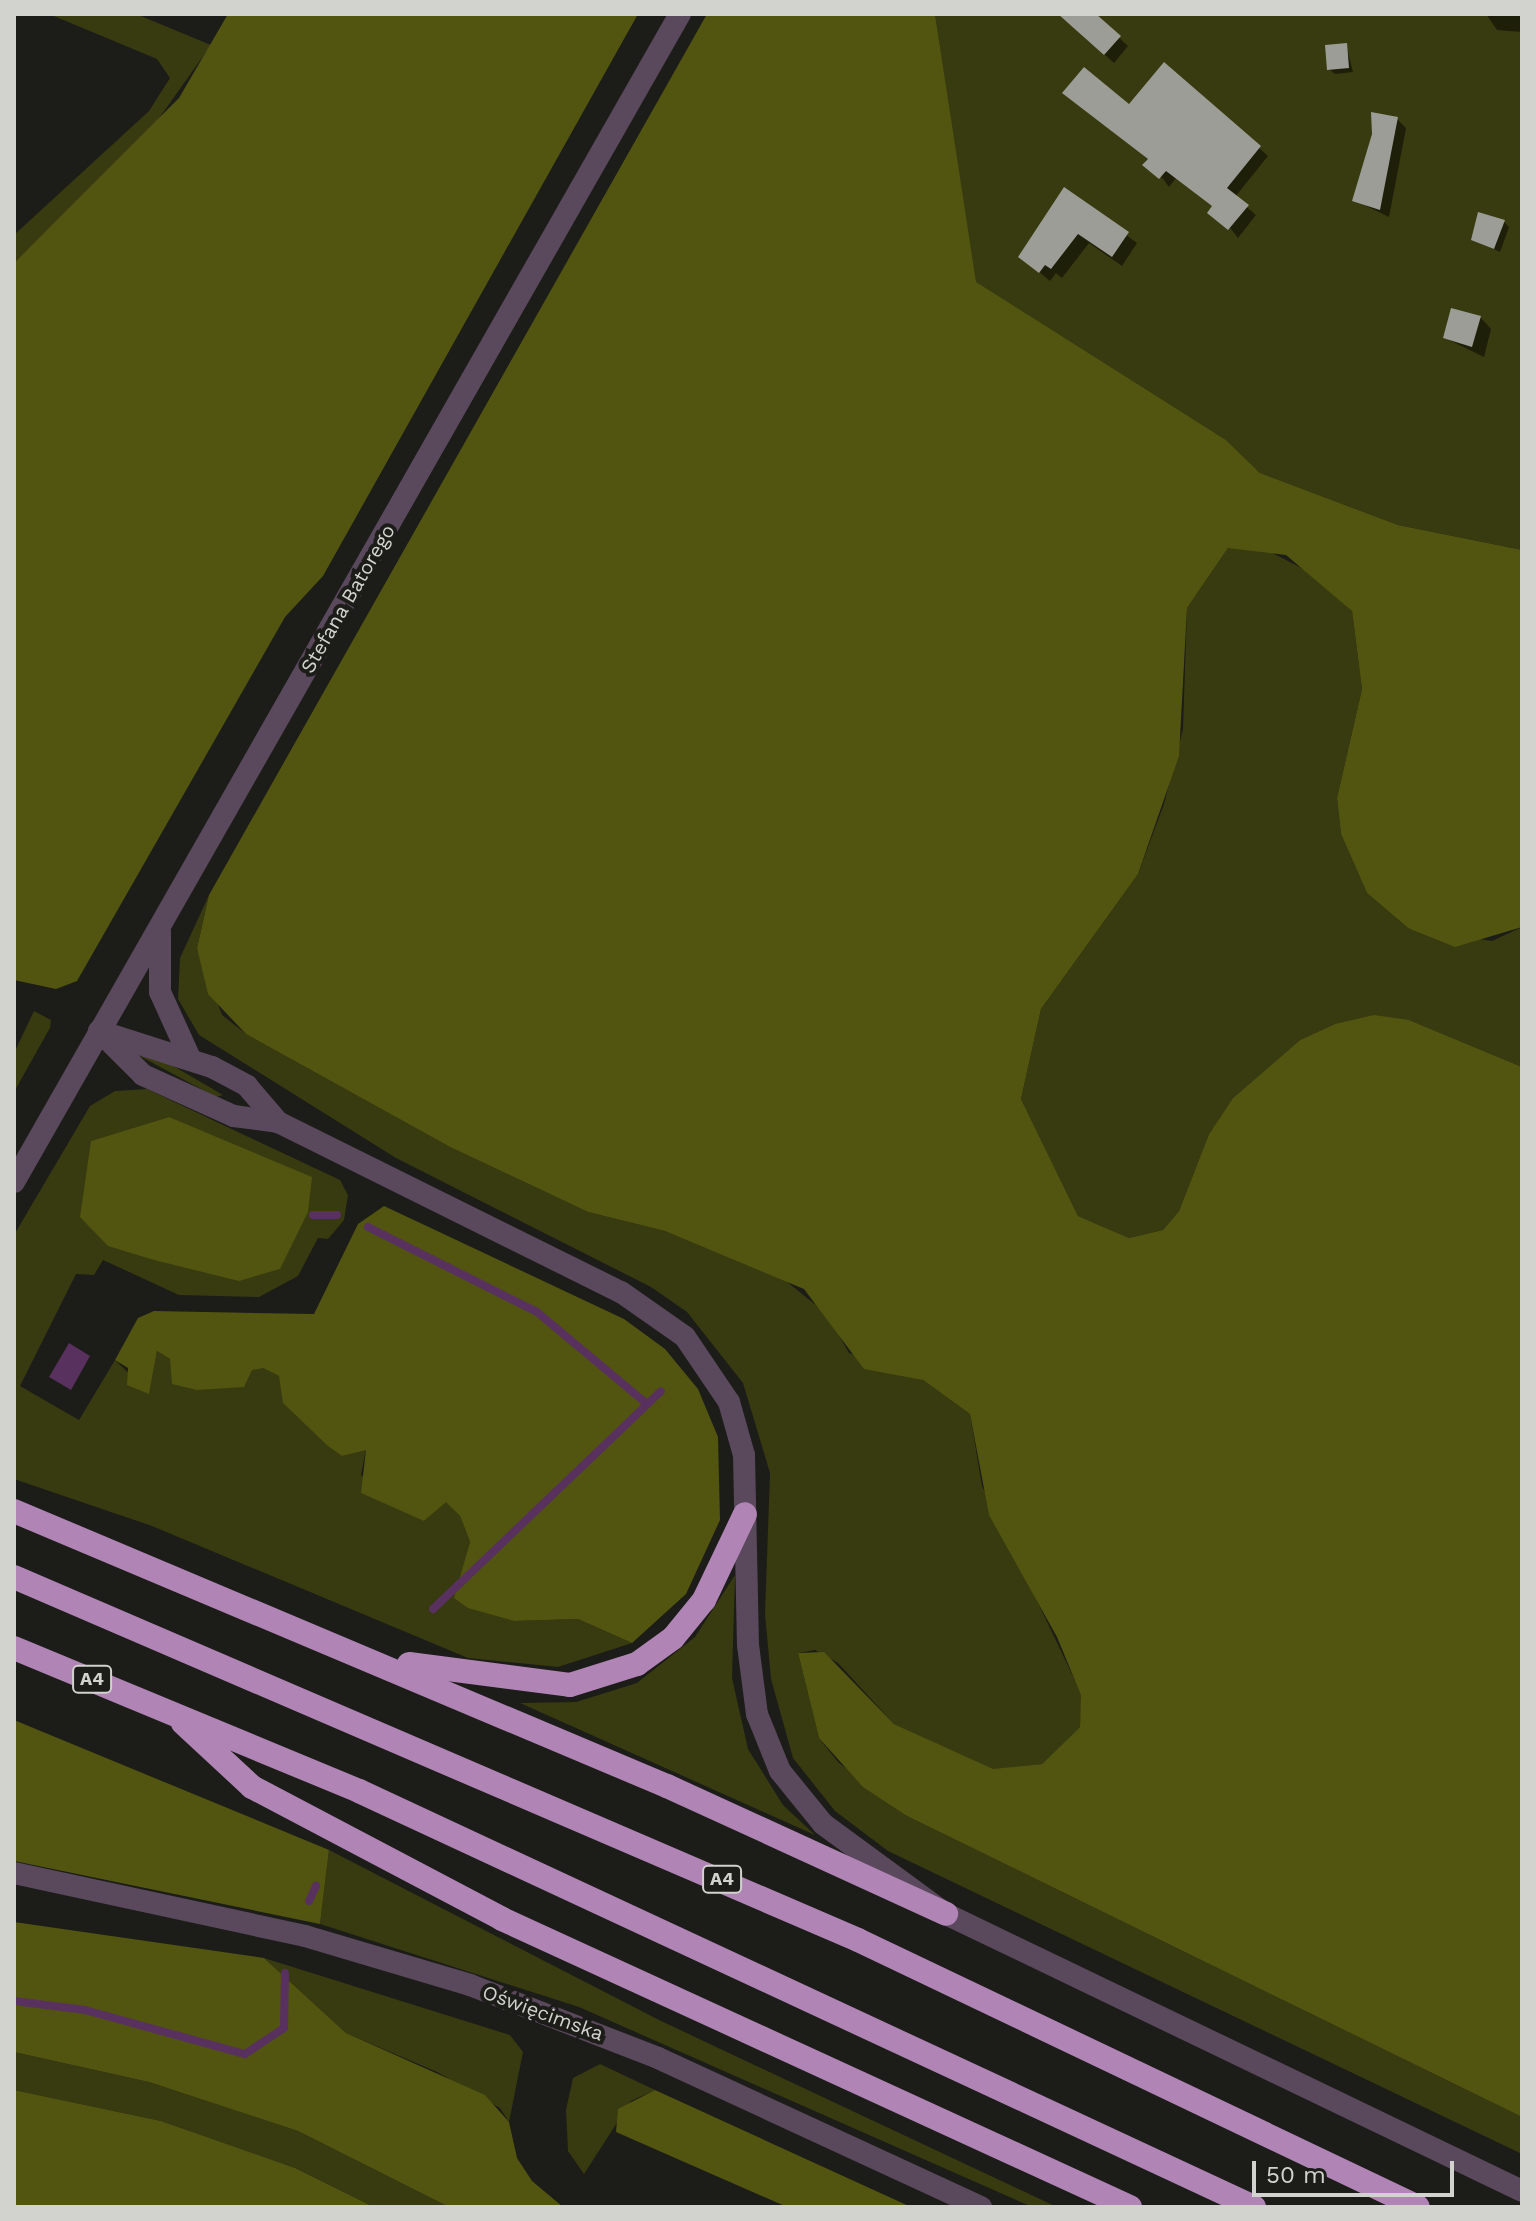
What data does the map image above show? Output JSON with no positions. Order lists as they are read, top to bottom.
{
  "streets": {
    "highway": ["A4"],
    "street": ["Stefana Batorego", "Oświęcimska"]
  },
  "scale_bar": "50 m"
}
